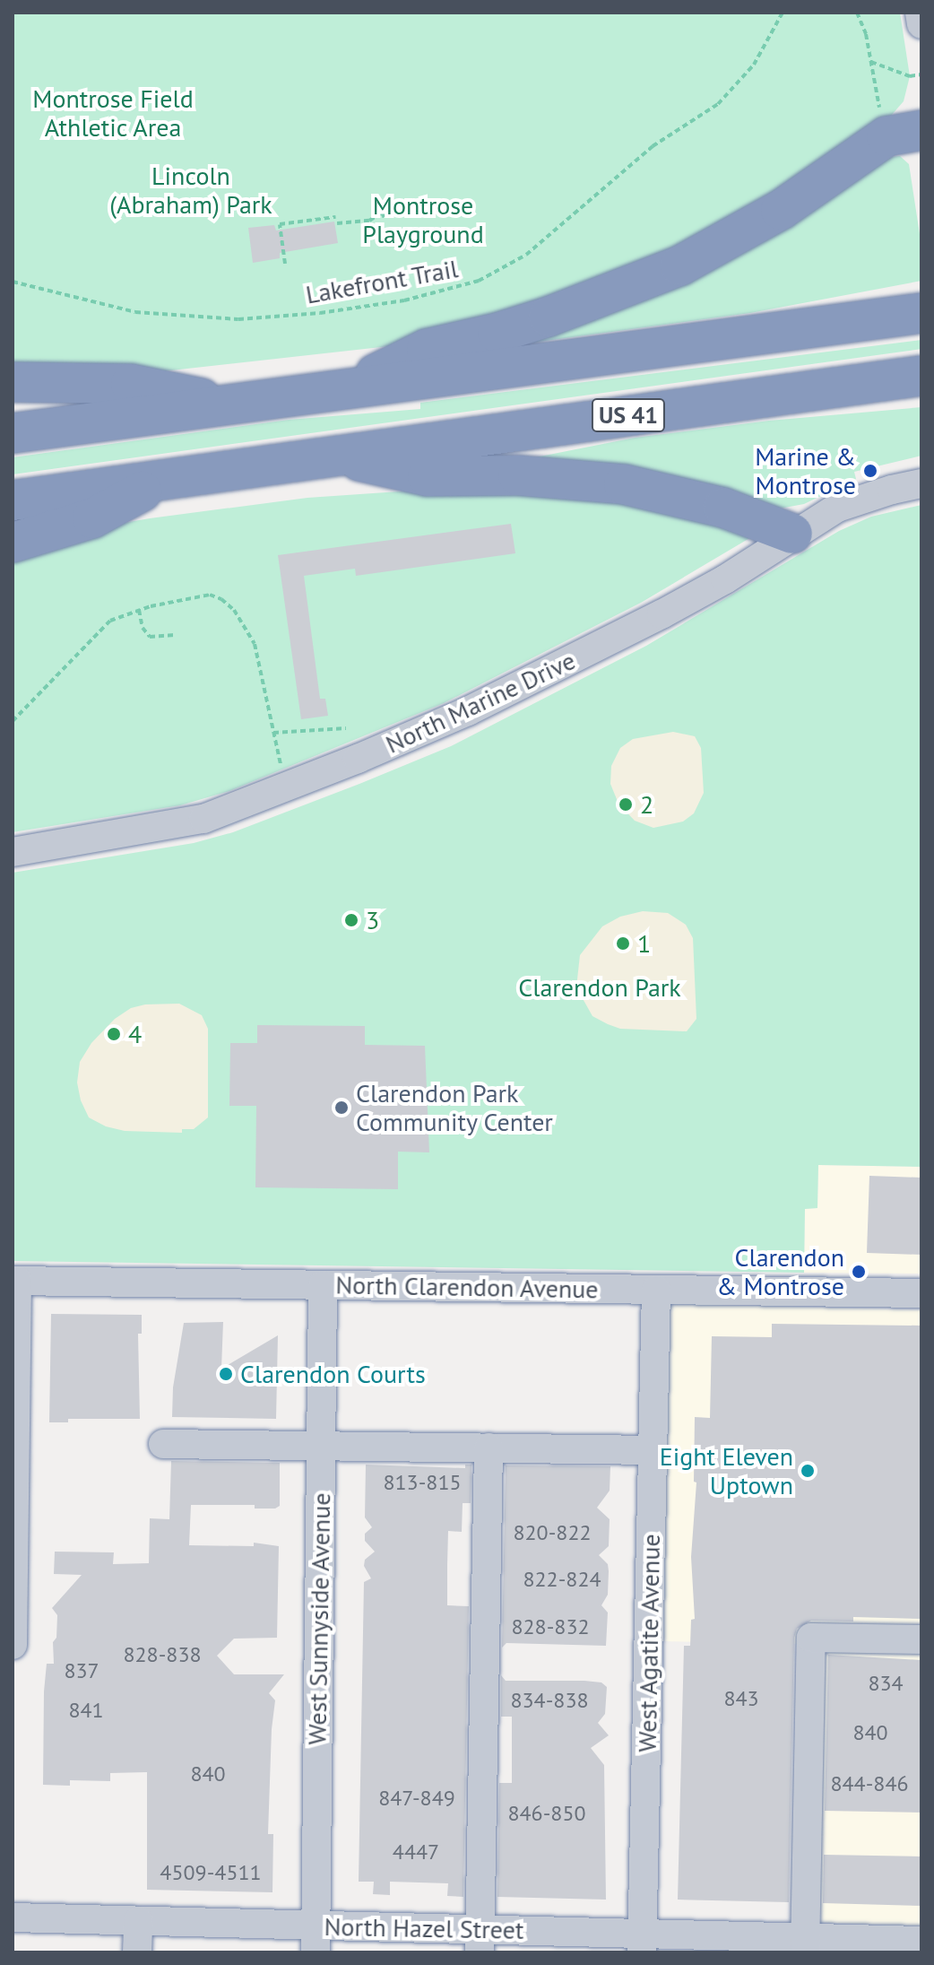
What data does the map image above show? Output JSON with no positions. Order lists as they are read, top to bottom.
{
  "streets": {
    "highway": ["US 41"],
    "street": [
      "North Marine Drive",
      "North Clarendon Avenue",
      "West Sunnyside Avenue",
      "West Agatite Avenue",
      "North Hazel Street"
    ],
    "path": ["Lakefront Trail"]
  },
  "crossings": [
    ["North Clarendon Avenue", "West Sunnyside Avenue"],
    ["North Clarendon Avenue", "West Agatite Avenue"],
    ["West Sunnyside Avenue", "North Hazel Street"],
    ["West Agatite Avenue", "North Hazel Street"]
  ],
  "parks": [
    "Montrose Field Athletic Area",
    "Lincoln (Abraham) Park",
    "Montrose Playground",
    "Clarendon Park"
  ],
  "places": [
    "Marine & Montrose",
    "2",
    "3",
    "1",
    "4",
    "Clarendon Park Community Center",
    "Clarendon & Montrose",
    "Clarendon Courts",
    "Eight Eleven Uptown"
  ],
  "house_numbers": [
    "813-815",
    "820-822",
    "822-824",
    "828-832",
    "828-838",
    "837",
    "834",
    "843",
    "834-838",
    "841",
    "840",
    "840",
    "844-846",
    "847-849",
    "846-850",
    "4447",
    "4509-4511"
  ]
}
